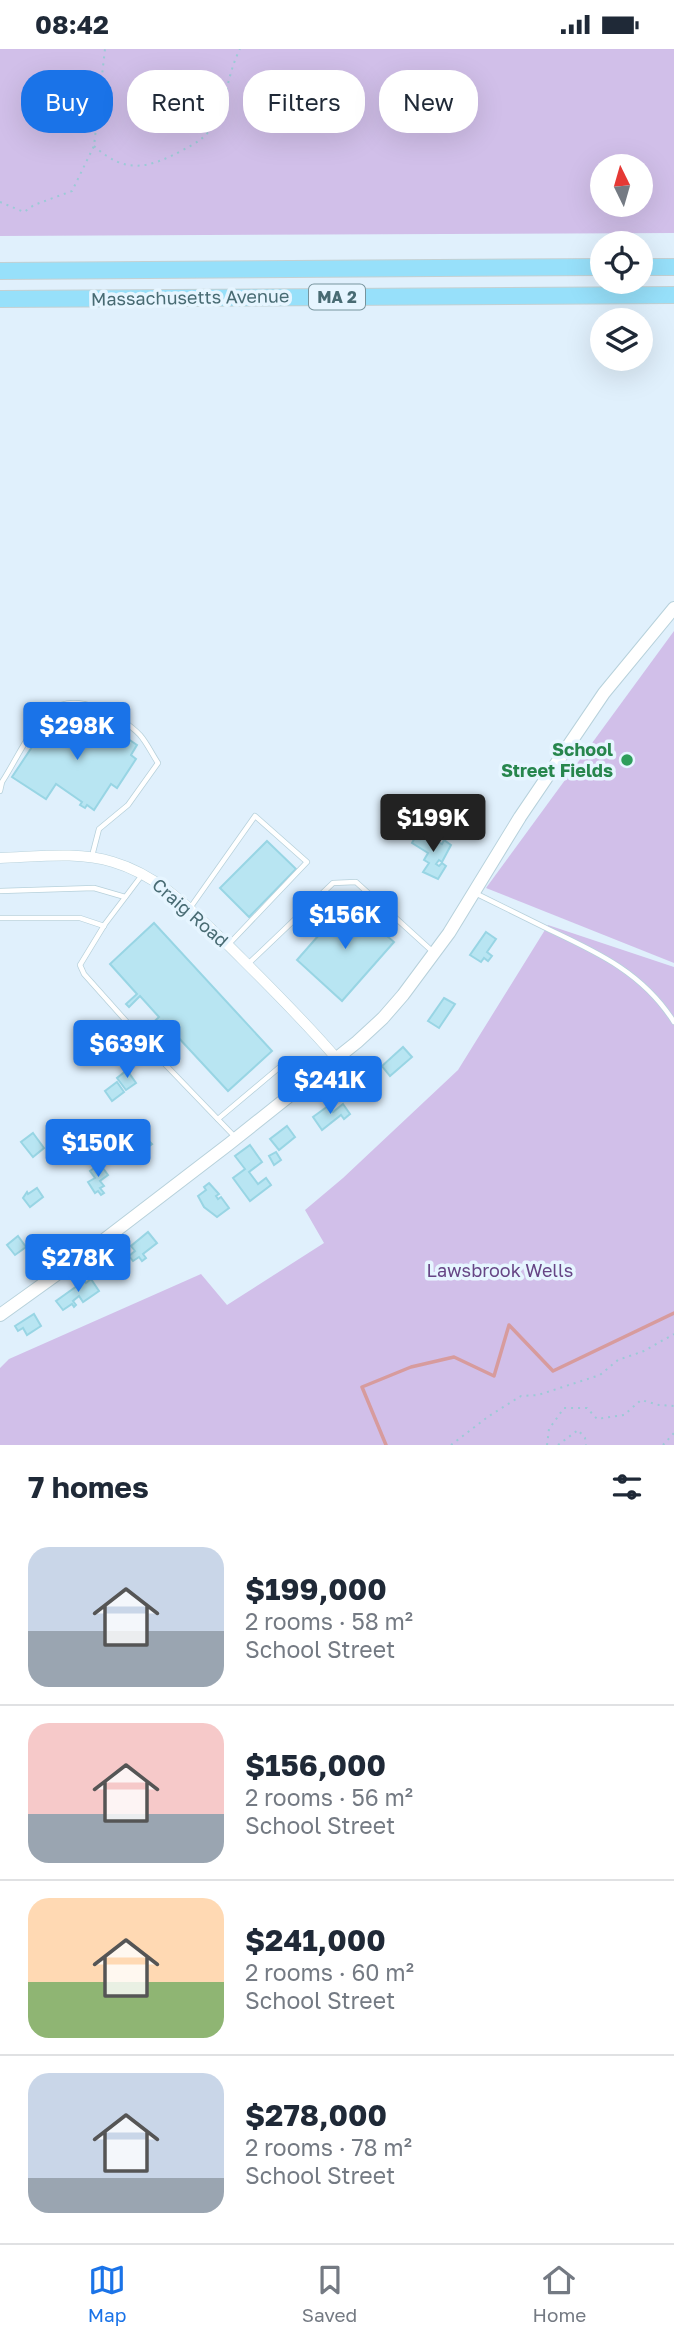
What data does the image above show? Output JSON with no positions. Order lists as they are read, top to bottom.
{
  "streets": {
    "highway": ["MA 2", "Massachusetts Avenue"],
    "street": ["Craig Road"]
  },
  "parks": ["Lawsbrook Wells"],
  "places": ["School Street Fields"],
  "north": "top",
  "page": {
    "status": "08:42",
    "chip": [
      "Buy",
      "Rent",
      "Filters",
      "New"
    ],
    "price": [
      "$298K",
      "$199K",
      "$156K",
      "$639K",
      "$241K",
      "$150K",
      "$278K"
    ],
    "heading": "7 homes",
    "list": [
      {
        "name": "$199,000",
        "note": "2 rooms · 58 m² · School Street"
      },
      {
        "name": "$156,000",
        "note": "2 rooms · 56 m² · School Street"
      },
      {
        "name": "$241,000",
        "note": "2 rooms · 60 m² · School Street"
      },
      {
        "name": "$278,000",
        "note": "2 rooms · 78 m² · School Street"
      }
    ],
    "tabs": ["Map", "Saved", "Home"]
  }
}
